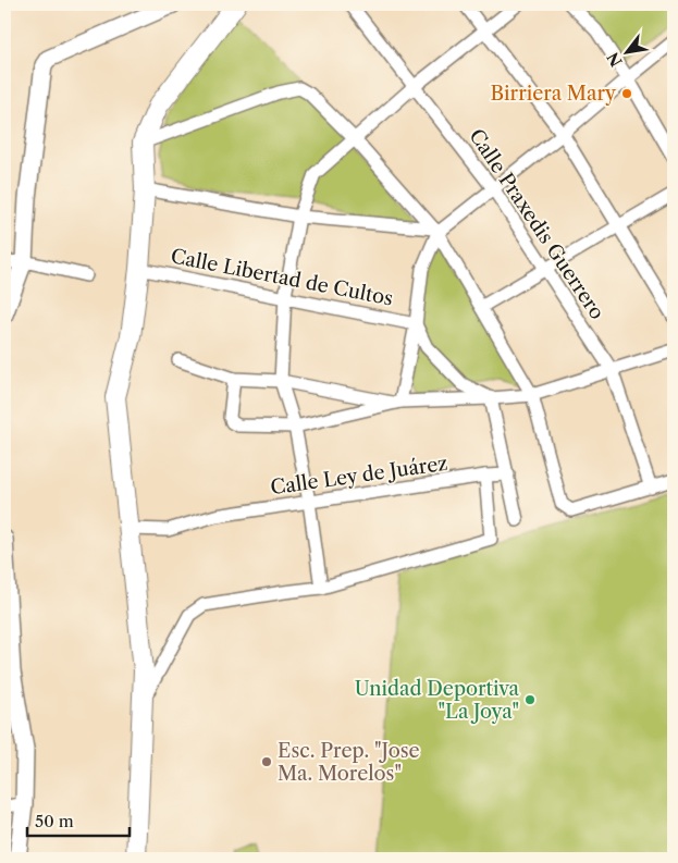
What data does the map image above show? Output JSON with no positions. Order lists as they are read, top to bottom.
{
  "streets": {
    "street": ["Calle Praxedis Guerrero", "Calle Libertad de Cultos", "Calle Ley de Juárez"]
  },
  "places": ["Birriera Mary", "Unidad Deportiva \"La Joya\"", "Esc. Prep. \"Jose Ma. Morelos\""],
  "scale_bar": "50 m",
  "north": "bottom left"
}
